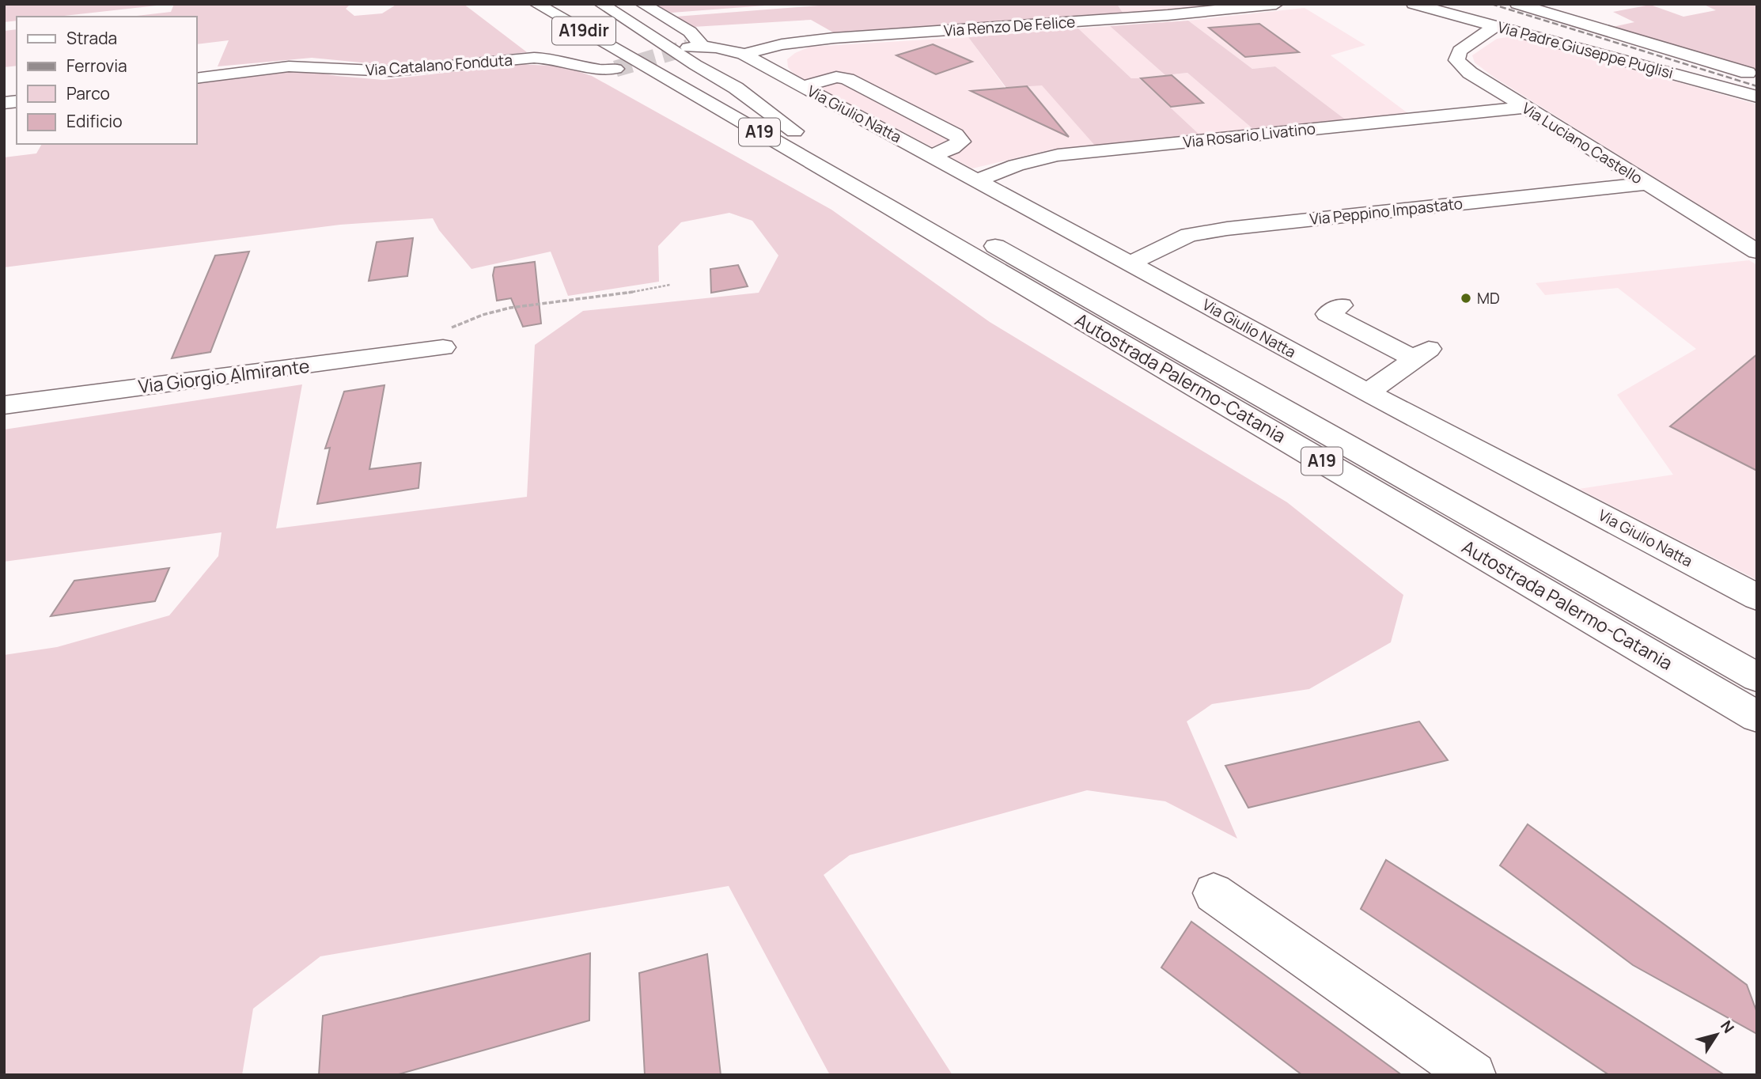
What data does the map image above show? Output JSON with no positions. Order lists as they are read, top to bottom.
{
  "streets": {
    "main road": [
      "Via Renzo De Felice",
      "A19dir",
      "Via Padre Giuseppe Puglisi",
      "Via Catalano Fonduta",
      "Via Giulio Natta",
      "A19",
      "Via Rosario Livatino",
      "Via Luciano Castello",
      "Via Peppino Impastato",
      "Via Giorgio Almirante",
      "Autostrada Palermo-Catania"
    ]
  },
  "crossings": [
    ["Via Renzo De Felice", "Via Giulio Natta"],
    ["A19dir", "Autostrada Palermo-Catania"],
    ["Via Padre Giuseppe Puglisi", "Via Luciano Castello"],
    ["Via Giulio Natta", "Via Rosario Livatino"],
    ["Via Giulio Natta", "Via Peppino Impastato"],
    ["Via Rosario Livatino", "Via Luciano Castello"],
    ["Via Luciano Castello", "Via Peppino Impastato"]
  ],
  "places": ["MD"],
  "legend": [
    "Strada",
    "Ferrovia",
    "Parco",
    "Edificio"
  ],
  "north": "top right"
}
